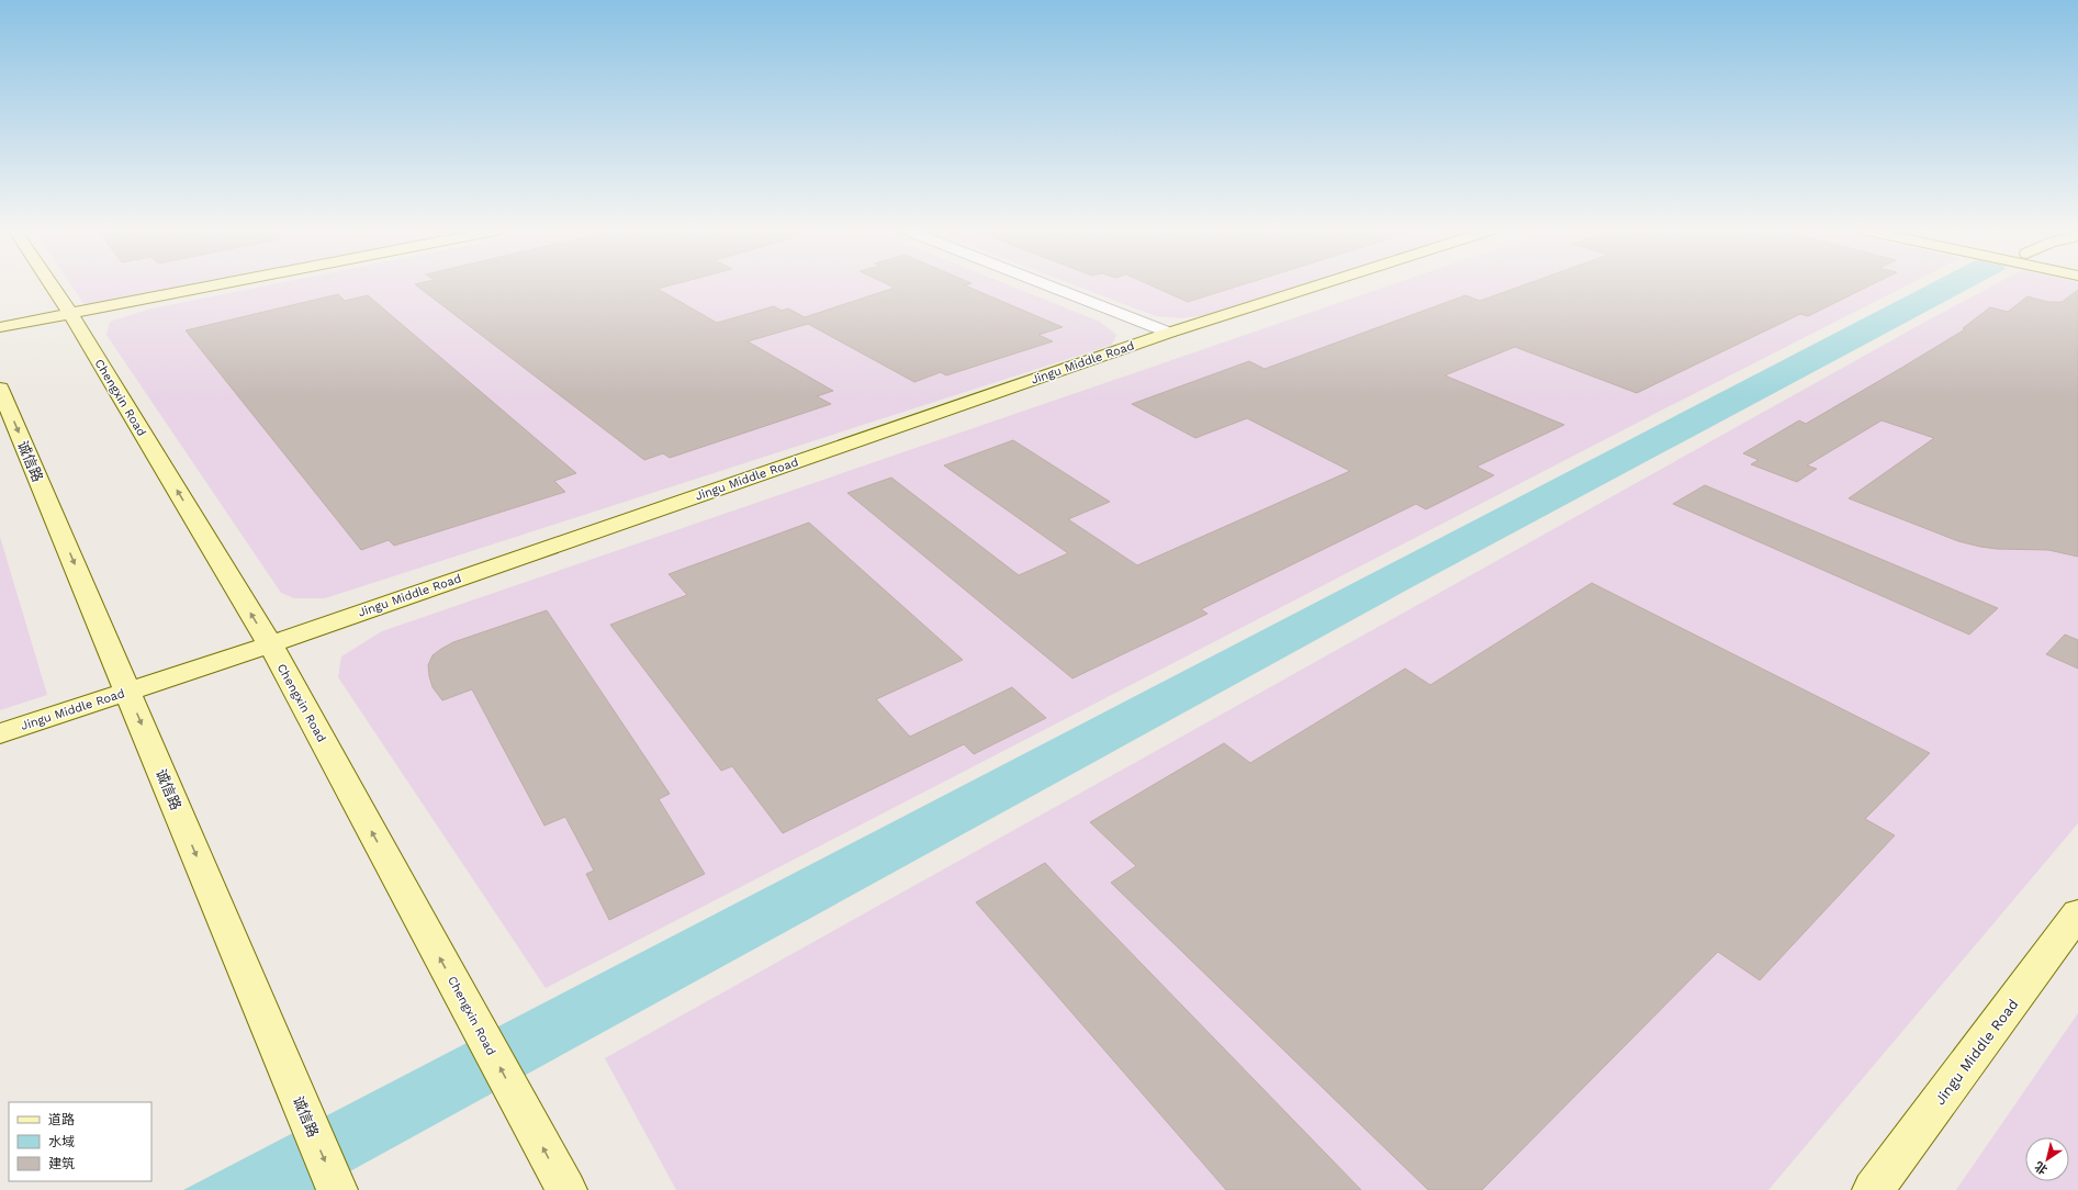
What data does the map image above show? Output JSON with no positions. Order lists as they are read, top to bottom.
{
  "streets": {
    "street": ["Jingu Middle Road", "Chengxin Road", "诚信路"]
  },
  "crossings": [
    ["Jingu Middle Road", "Chengxin Road"],
    ["Jingu Middle Road", "诚信路"]
  ],
  "one_way": ["Chengxin Road", "诚信路"],
  "legend": ["道路", "水域", "建筑"],
  "north": "bottom left"
}
